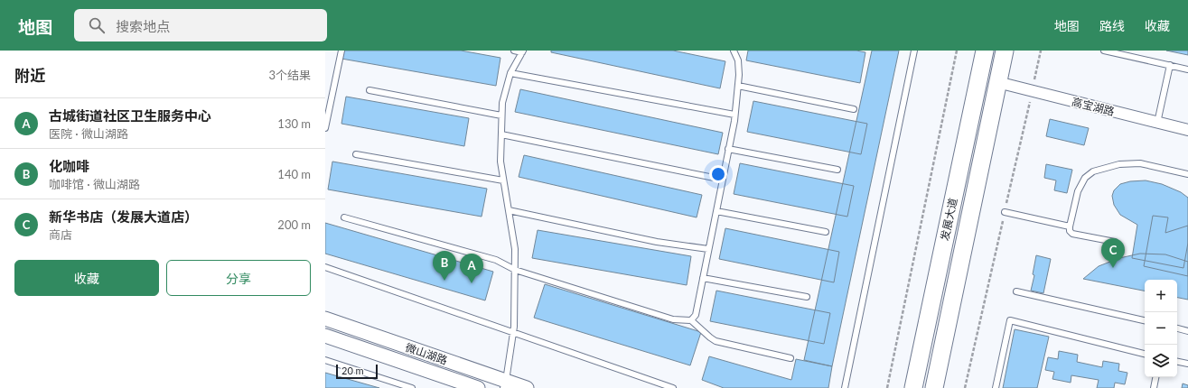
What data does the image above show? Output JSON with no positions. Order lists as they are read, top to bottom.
{
  "streets": {
    "main road": ["发展大道"],
    "street": ["高宝湖路", "微山湖路"]
  },
  "crossings": [
    ["高宝湖路", "发展大道"]
  ],
  "scale_bar": "20 m",
  "page": {
    "header": "地图",
    "search": "搜索地点",
    "nav": ["地图", "路线", "收藏"],
    "heading": ["附近", "3个结果"],
    "list": [
      {
        "mark": "A",
        "name": "古城街道社区卫生服务中心",
        "note": "医院 · 微山湖路",
        "value": "130 m"
      },
      {
        "mark": "B",
        "name": "化咖啡",
        "note": "咖啡馆 · 微山湖路",
        "value": "140 m"
      },
      {
        "mark": "C",
        "name": "新华书店（发展大道店）",
        "note": "商店",
        "value": "200 m"
      }
    ],
    "pins": ["C", "B", "A"],
    "buttons": ["收藏", "分享"],
    "map_buttons": ["+", "−"],
    "scale": "20 m"
  }
}
